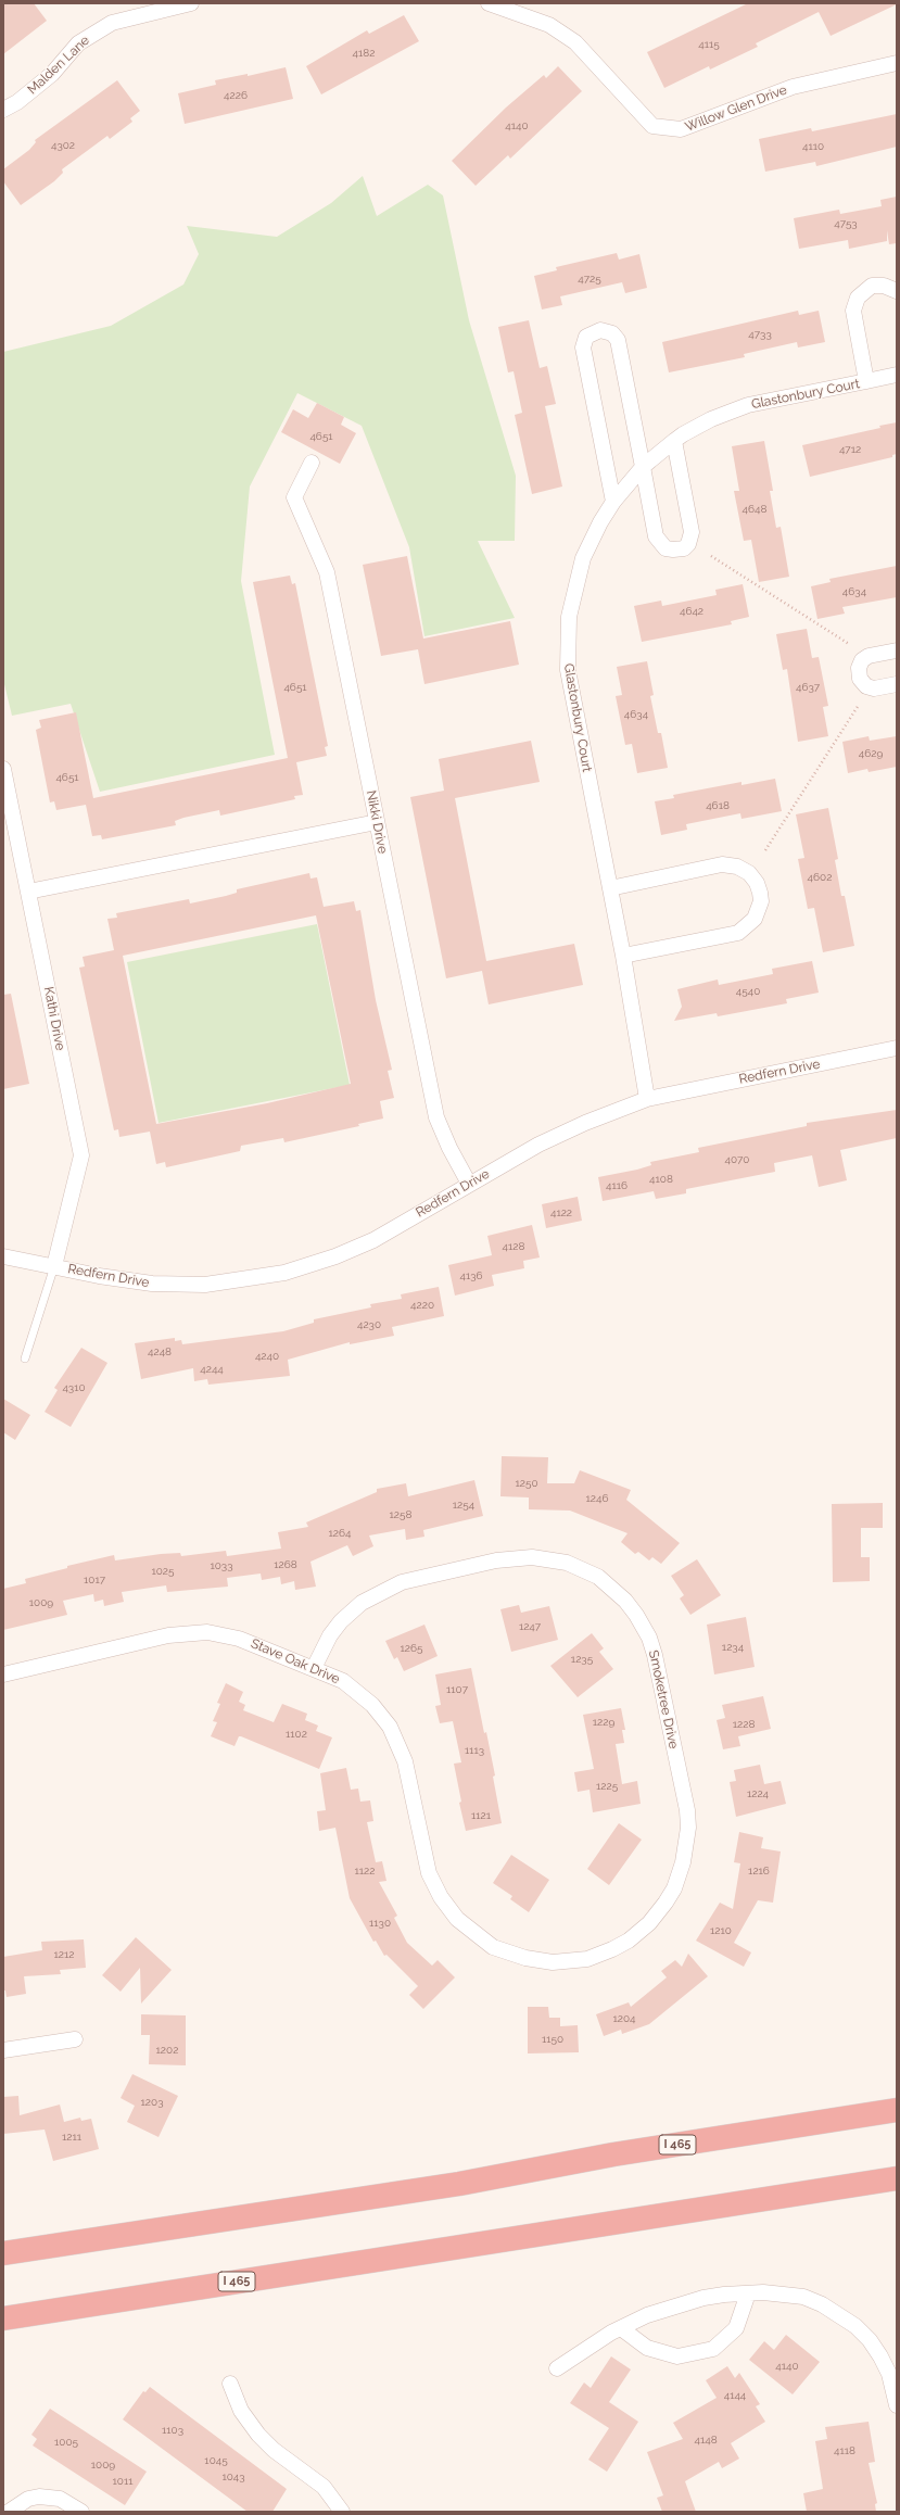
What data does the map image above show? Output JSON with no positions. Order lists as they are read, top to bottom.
{
  "streets": {
    "highway": ["I 465"],
    "street": [
      "Malden Lane",
      "Willow Glen Drive",
      "Glastonbury Court",
      "Nikki Drive",
      "Kathi Drive",
      "Redfern Drive",
      "Stave Oak Drive",
      "Smoketree Drive"
    ]
  },
  "crossings": [
    ["Glastonbury Court", "Redfern Drive"],
    ["Nikki Drive", "Redfern Drive"],
    ["Kathi Drive", "Redfern Drive"],
    ["Stave Oak Drive", "Smoketree Drive"]
  ],
  "house_numbers": [
    "4115",
    "4182",
    "4226",
    "4140",
    "4302",
    "4110",
    "4753",
    "4725",
    "4733",
    "4651",
    "4712",
    "4648",
    "4634",
    "4642",
    "4651",
    "4637",
    "4634",
    "4629",
    "4651",
    "4618",
    "4602",
    "4540",
    "4070",
    "4108",
    "4116",
    "4122",
    "4128",
    "4136",
    "4220",
    "4230",
    "4248",
    "4240",
    "4244",
    "4310",
    "1250",
    "1246",
    "1254",
    "1258",
    "1264",
    "1268",
    "1033",
    "1025",
    "1017",
    "1009",
    "1247",
    "1234",
    "1265",
    "1235",
    "1107",
    "1229",
    "1228",
    "1102",
    "1113",
    "1225",
    "1224",
    "1121",
    "1122",
    "1216",
    "1130",
    "1210",
    "1212",
    "1204",
    "1150",
    "1202",
    "1203",
    "1211",
    "4140",
    "4144",
    "1103",
    "4148",
    "1005",
    "4118",
    "1045",
    "1009",
    "1043",
    "1011"
  ]
}
